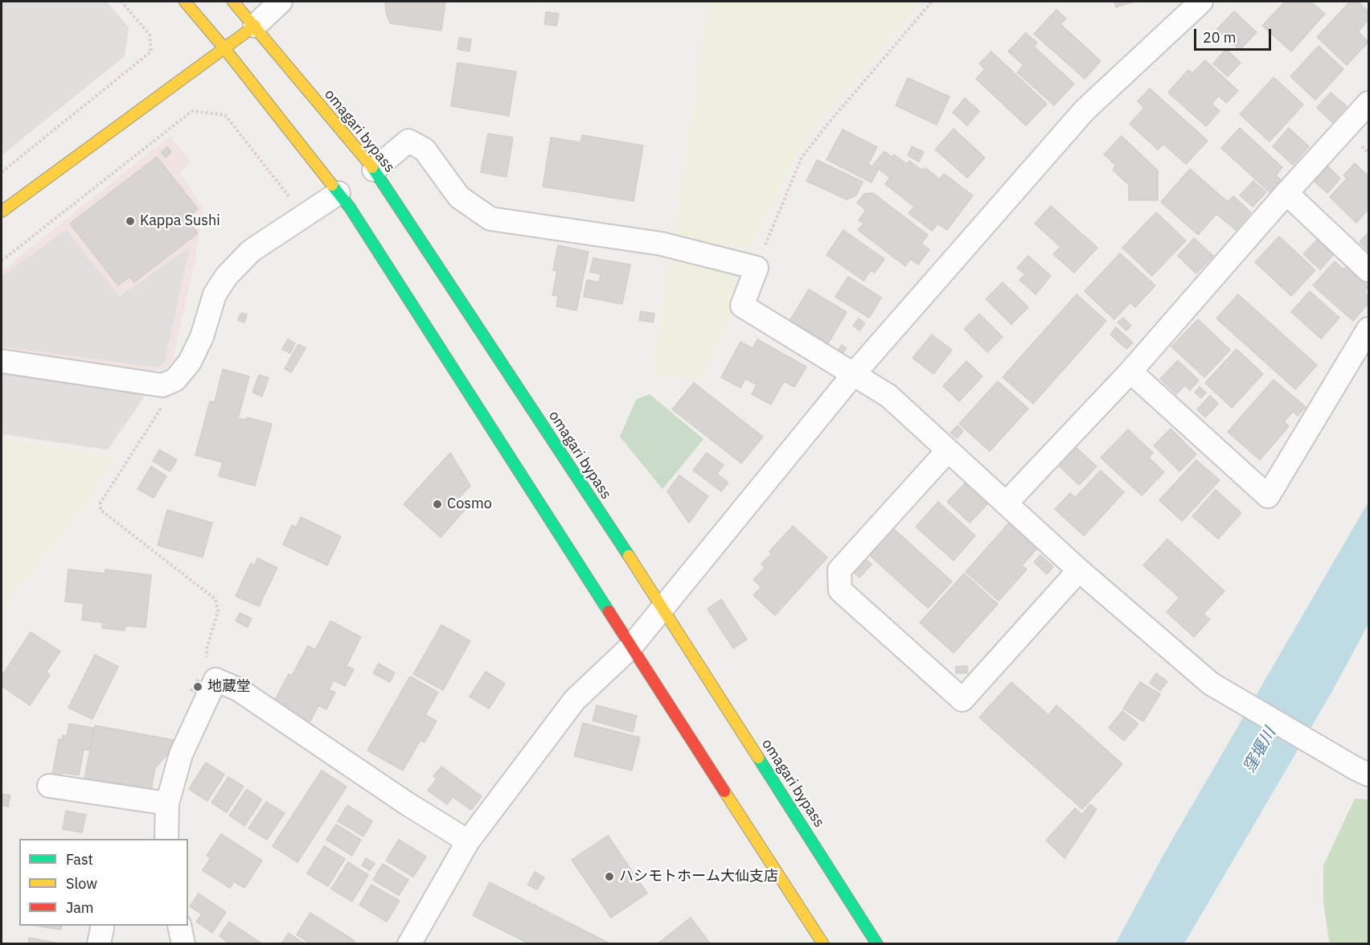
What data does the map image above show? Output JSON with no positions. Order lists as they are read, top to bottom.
{
  "streets": {
    "main road": ["omagari bypass"]
  },
  "water": ["窪堰川"],
  "places": [
    "Kappa Sushi",
    "Cosmo",
    "地蔵堂",
    "ハシモトホーム大仙支店"
  ],
  "legend": ["Fast", "Slow", "Jam"],
  "scale_bar": "20 m"
}
